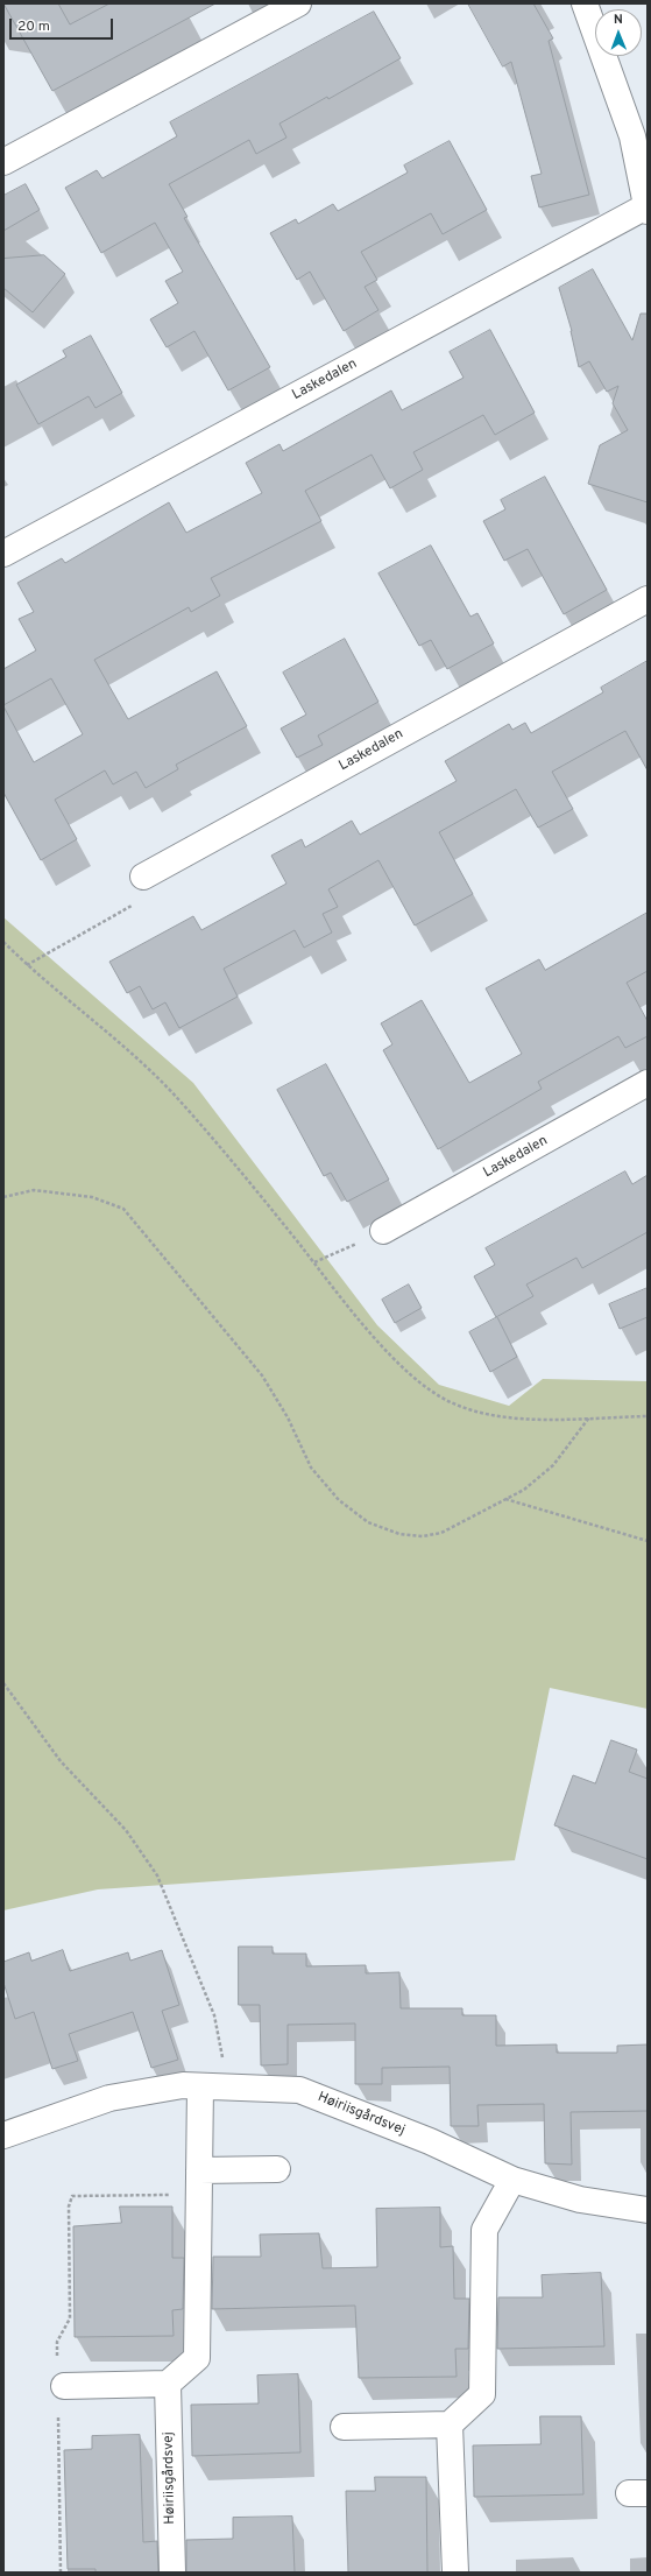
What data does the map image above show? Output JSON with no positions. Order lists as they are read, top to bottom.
{
  "streets": {
    "street": ["Laskedalen", "Høiriisgårdsvej"]
  },
  "scale_bar": "20 m",
  "north": "top"
}
